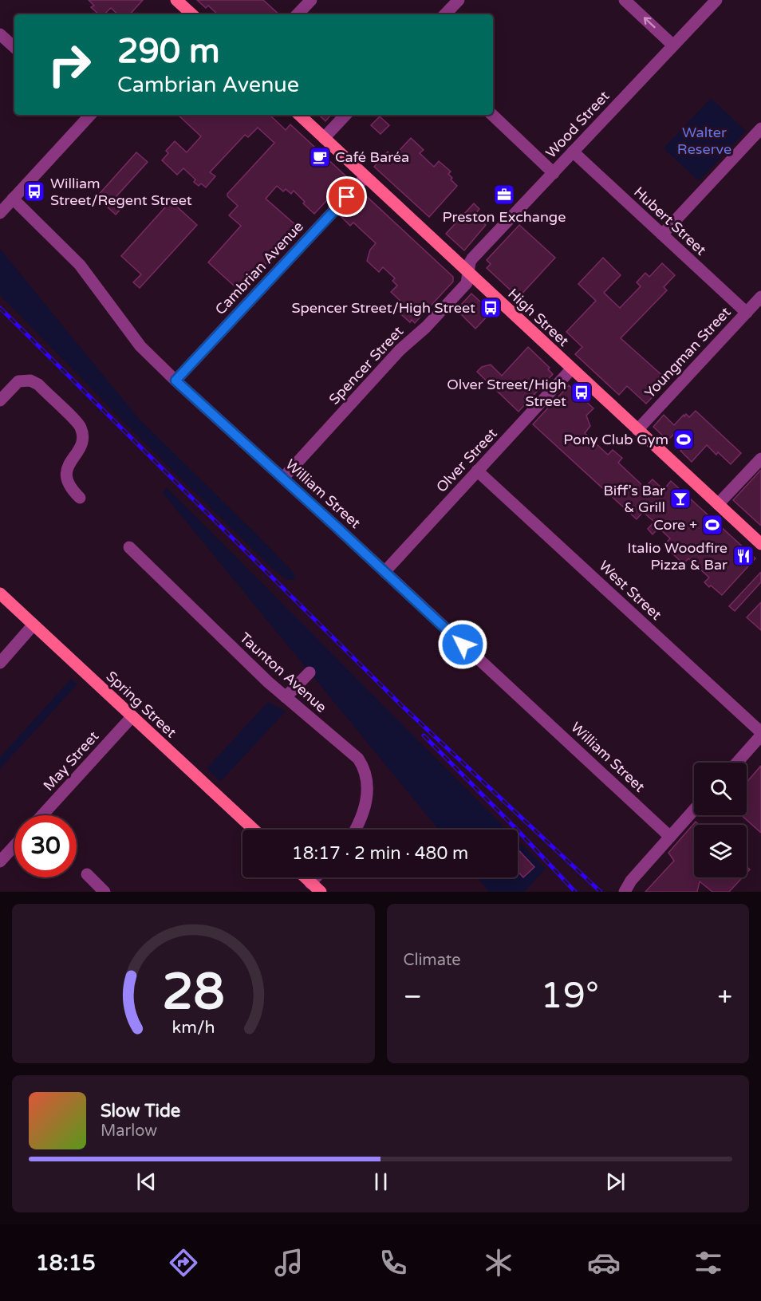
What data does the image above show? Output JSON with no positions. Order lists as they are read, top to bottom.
{
  "streets": {
    "main road": ["High Street", "Spring Street"],
    "street": [
      "Wood Street",
      "Hubert Street",
      "Cambrian Avenue",
      "Youngman Street",
      "Spencer Street",
      "Olver Street",
      "William Street",
      "West Street",
      "Taunton Avenue",
      "May Street"
    ]
  },
  "crossings": [
    ["Wood Street", "Hubert Street"],
    ["Wood Street", "High Street"],
    ["Wood Street", "Spencer Street"],
    ["Hubert Street", "Youngman Street"],
    ["Cambrian Avenue", "High Street"],
    ["Cambrian Avenue", "William Street"],
    ["High Street", "Youngman Street"],
    ["High Street", "Spencer Street"],
    ["High Street", "Olver Street"],
    ["Spencer Street", "William Street"],
    ["Olver Street", "William Street"],
    ["Olver Street", "West Street"],
    ["Spring Street", "May Street"]
  ],
  "parks": ["Walter Reserve"],
  "places": {
    "cafe": ["Café Baréa"],
    "bus stop": ["William Street/Regent Street", "Spencer Street/High Street", "Olver Street/High Street"],
    "office": ["Preston Exchange"],
    "sports": ["Pony Club Gym", "Core +"],
    "bar": ["Biff’s Bar & Grill"],
    "restaurant": ["Italio Woodfire Pizza & Bar"]
  },
  "page": {
    "turn": ["290 m", "Cambrian Avenue"],
    "limit": "30",
    "trip": "18:17 · 2 min · 480 m",
    "tile": "Climate",
    "heat": ["−", "19°", "+"],
    "song": ["Slow Tide", "Marlow"],
    "tabs": "18:15",
    "gauge": ["28", "km/h"]
  }
}
